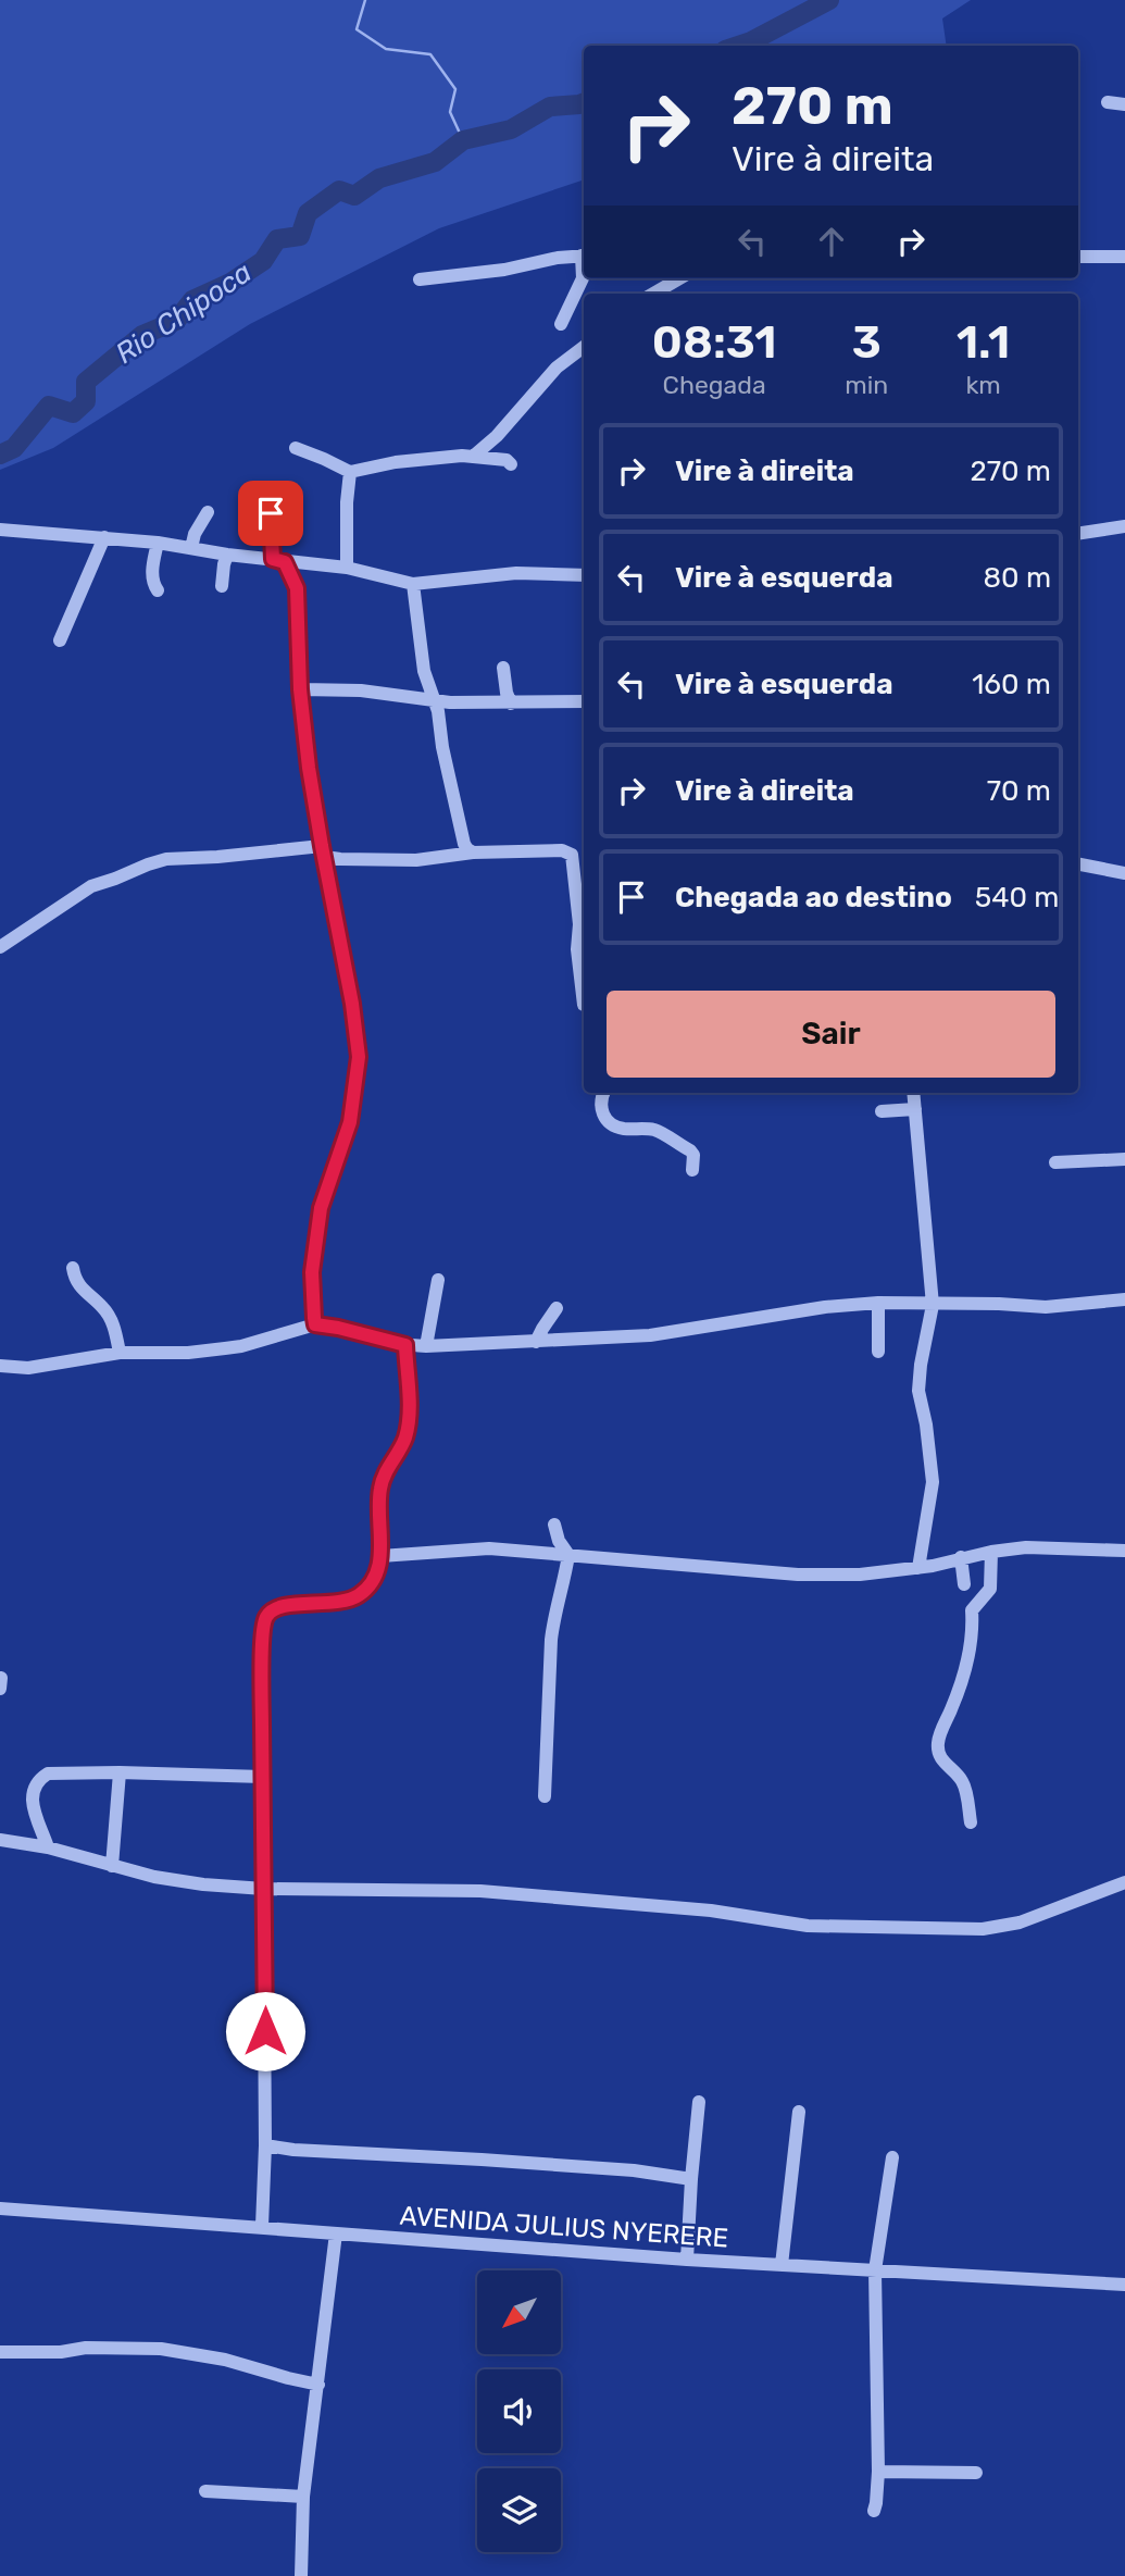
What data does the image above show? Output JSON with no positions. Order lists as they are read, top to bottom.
{
  "streets": {
    "street": ["AVENIDA JULIUS NYERERE"]
  },
  "water": ["Rio Chipoca"],
  "north": "bottom left",
  "page": {
    "turn": ["270 m", "Vire à direita"],
    "eta": [
      "08:31",
      "Chegada",
      "3",
      "min",
      "1.1",
      "km"
    ],
    "list": [
      {
        "name": "Vire à direita",
        "value": "270 m"
      },
      {
        "name": "Vire à esquerda",
        "value": "80 m"
      },
      {
        "name": "Vire à esquerda",
        "value": "160 m"
      },
      {
        "name": "Vire à direita",
        "value": "70 m"
      },
      {
        "name": "Chegada ao destino",
        "value": "540 m"
      }
    ],
    "buttons": "Sair"
  }
}
